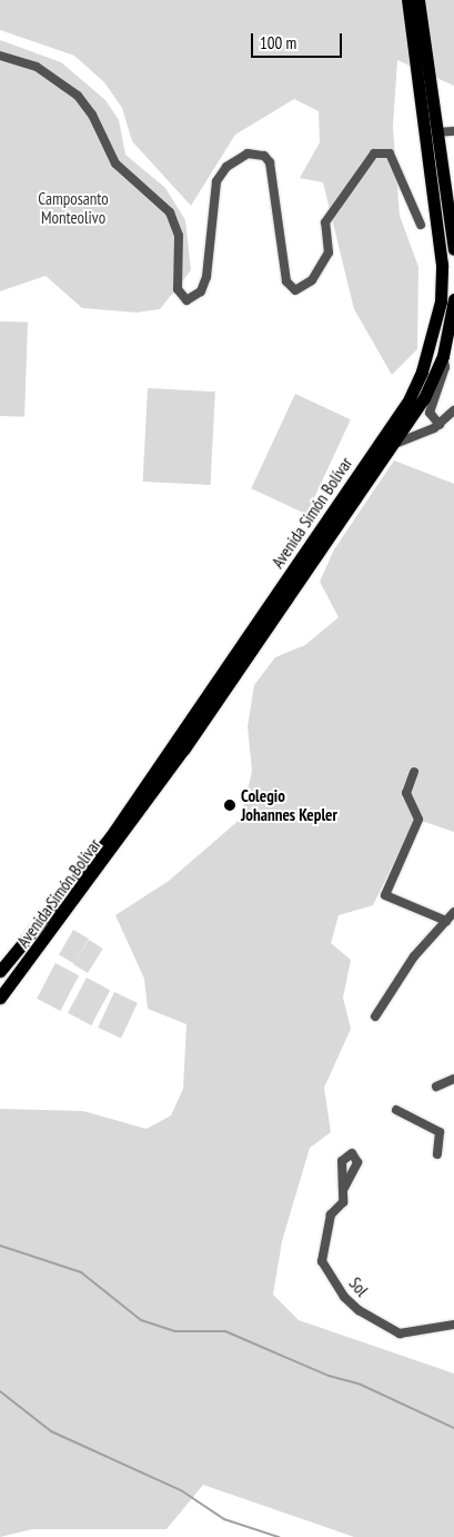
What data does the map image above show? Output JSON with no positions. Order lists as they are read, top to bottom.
{
  "streets": {
    "highway": ["Avenida Simón Bolívar"],
    "street": ["Sol"]
  },
  "parks": ["Camposanto Monteolivo"],
  "places": ["Colegio Johannes Kepler"],
  "scale_bar": "100 m"
}
